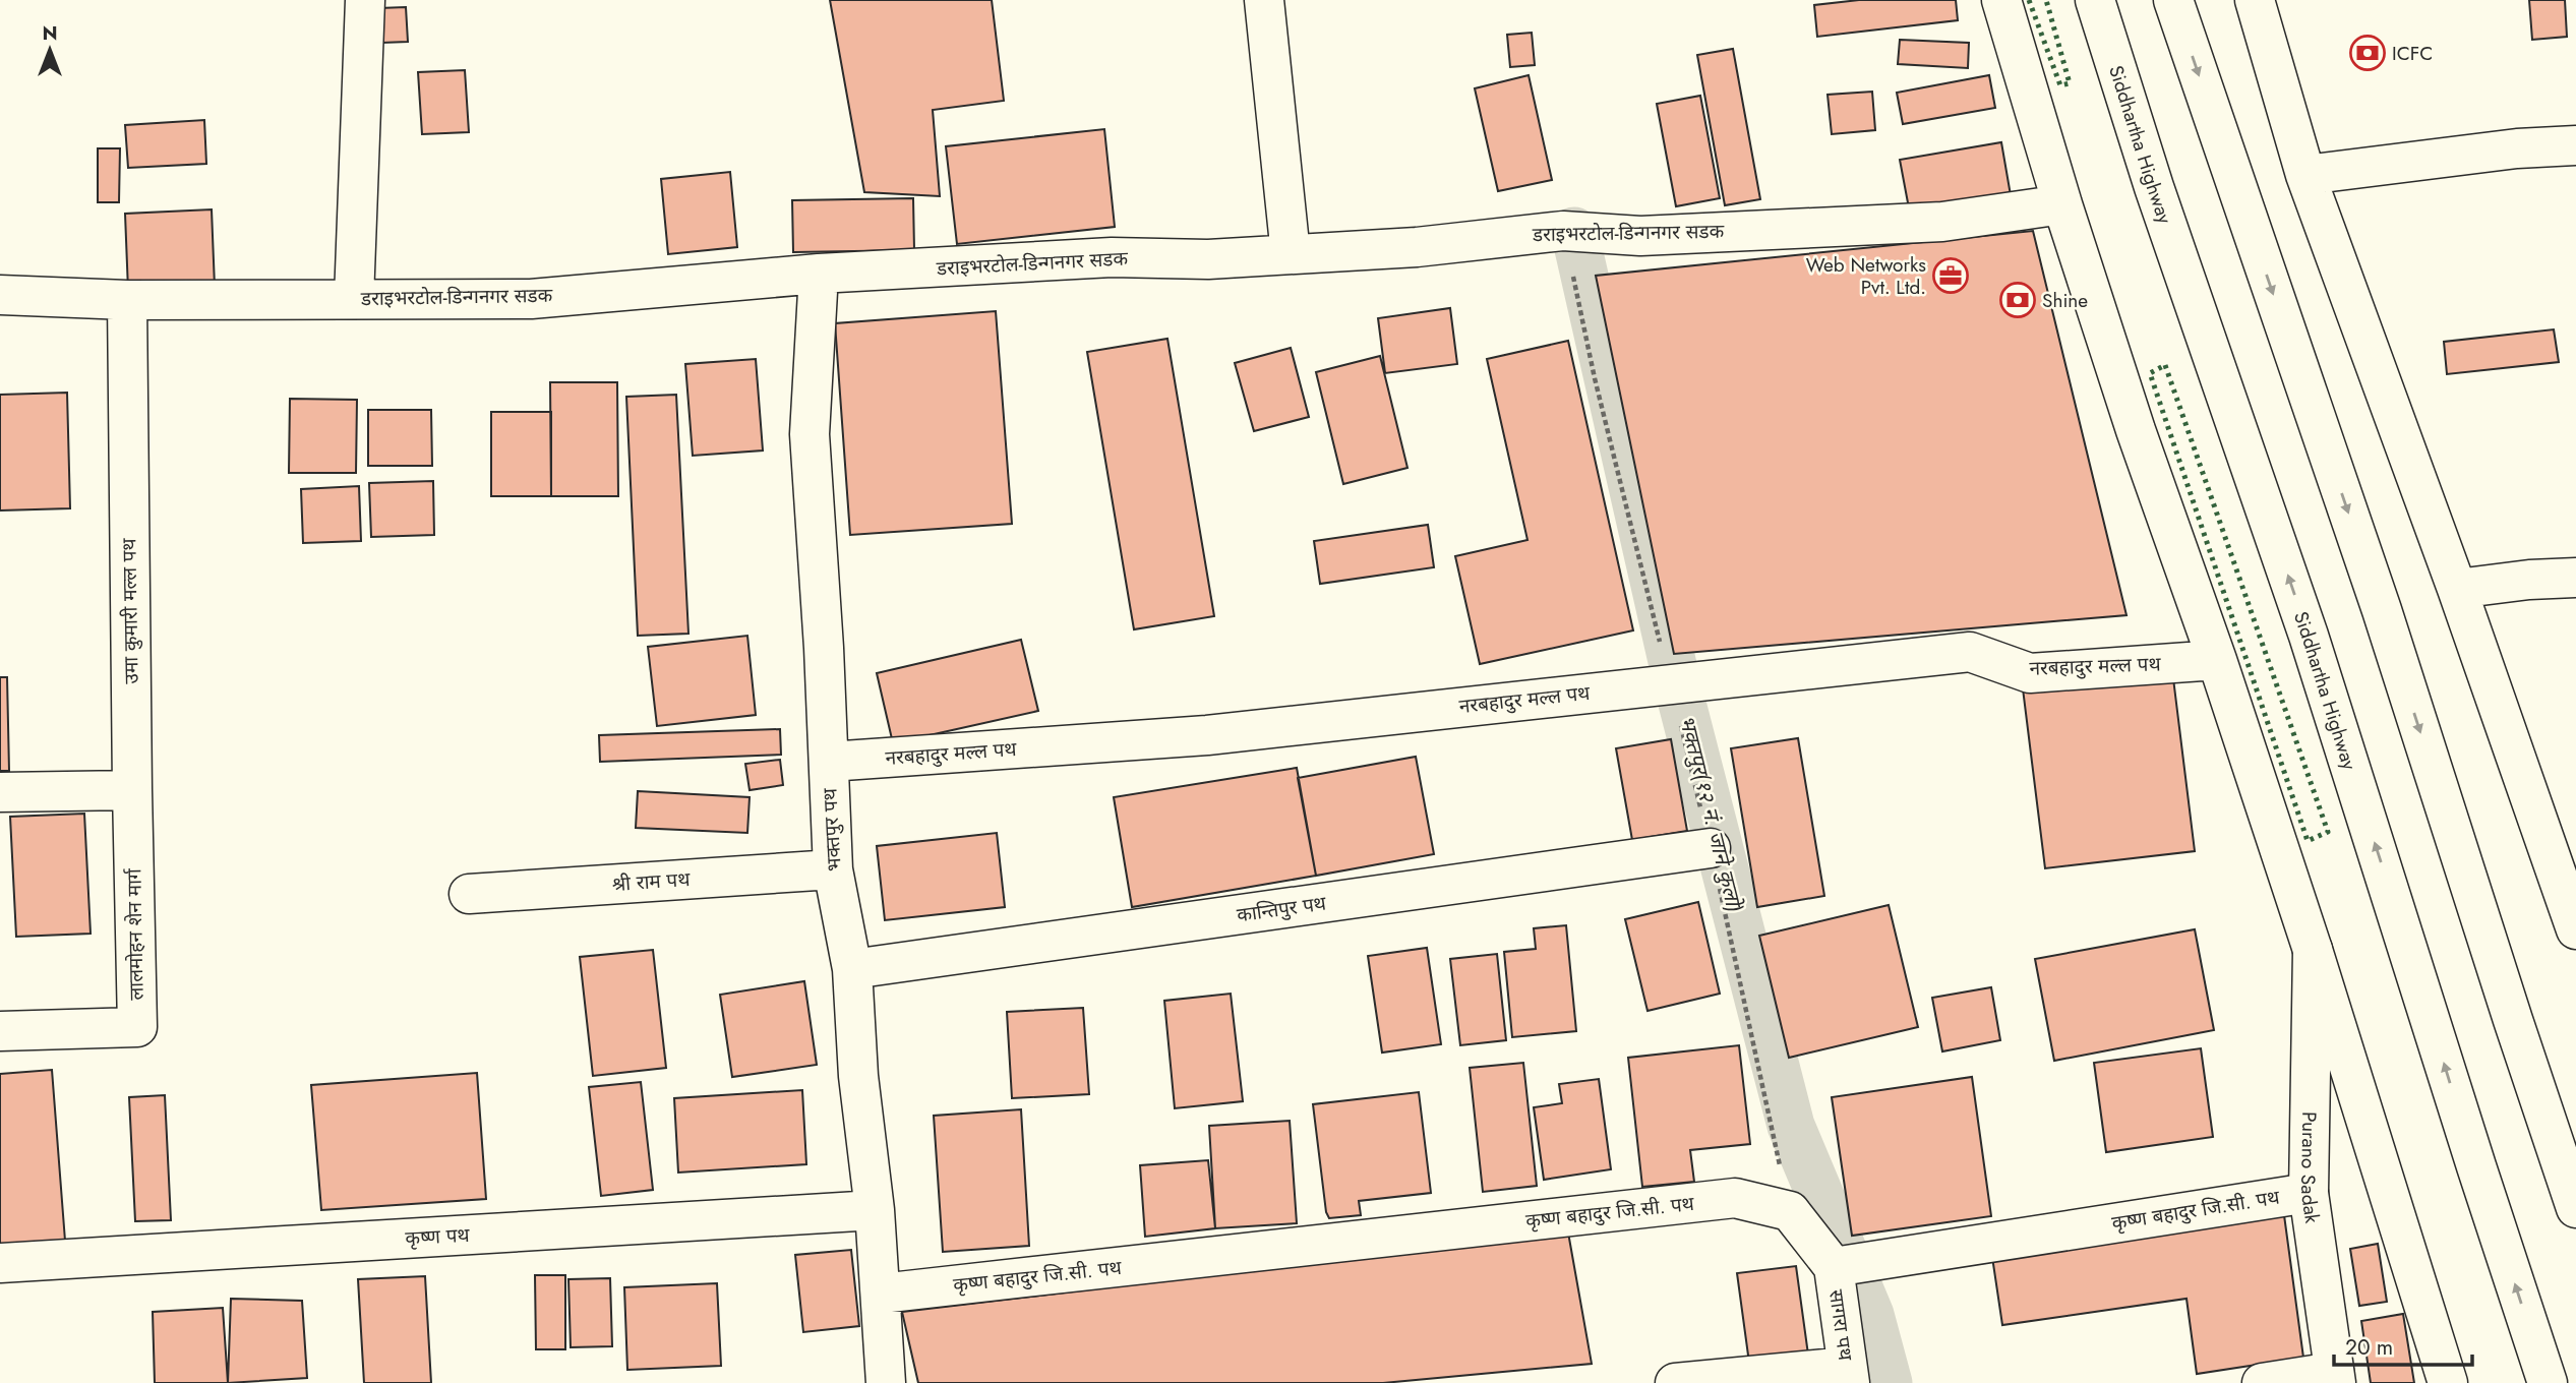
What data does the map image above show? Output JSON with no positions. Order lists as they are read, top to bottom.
{
  "streets": {
    "main road": [
      "Siddhartha Highway",
      "डराइभरटोल-डिन्गनगर सडक",
      "उमा कुमारी मल्ल पथ",
      "नरबहादुर मल्ल पथ",
      "भक्तपुर पथ",
      "श्री राम पथ",
      "कान्तिपुर पथ",
      "लालमोहन शेन मार्ग",
      "Purano Sadak",
      "कृष्ण बहादुर जि.सी. पथ",
      "कृष्ण पथ",
      "सागरा पथ"
    ]
  },
  "crossings": [
    ["डराइभरटोल-डिन्गनगर सडक", "उमा कुमारी मल्ल पथ"],
    ["डराइभरटोल-डिन्गनगर सडक", "भक्तपुर पथ"],
    ["उमा कुमारी मल्ल पथ", "लालमोहन शेन मार्ग"],
    ["नरबहादुर मल्ल पथ", "भक्तपुर पथ"],
    ["भक्तपुर पथ", "श्री राम पथ"],
    ["भक्तपुर पथ", "कान्तिपुर पथ"],
    ["भक्तपुर पथ", "कृष्ण बहादुर जि.सी. पथ"],
    ["भक्तपुर पथ", "कृष्ण पथ"],
    ["Purano Sadak", "कृष्ण बहादुर जि.सी. पथ"],
    ["कृष्ण बहादुर जि.सी. पथ", "सागरा पथ"]
  ],
  "water": ["भक्तपुर(१२ नं. जाने कुलो)"],
  "places": {
    "bank": ["ICFC", "Shine"],
    "office": ["Web Networks Pvt. Ltd."]
  },
  "scale_bar": "20 m",
  "north": "top"
}
